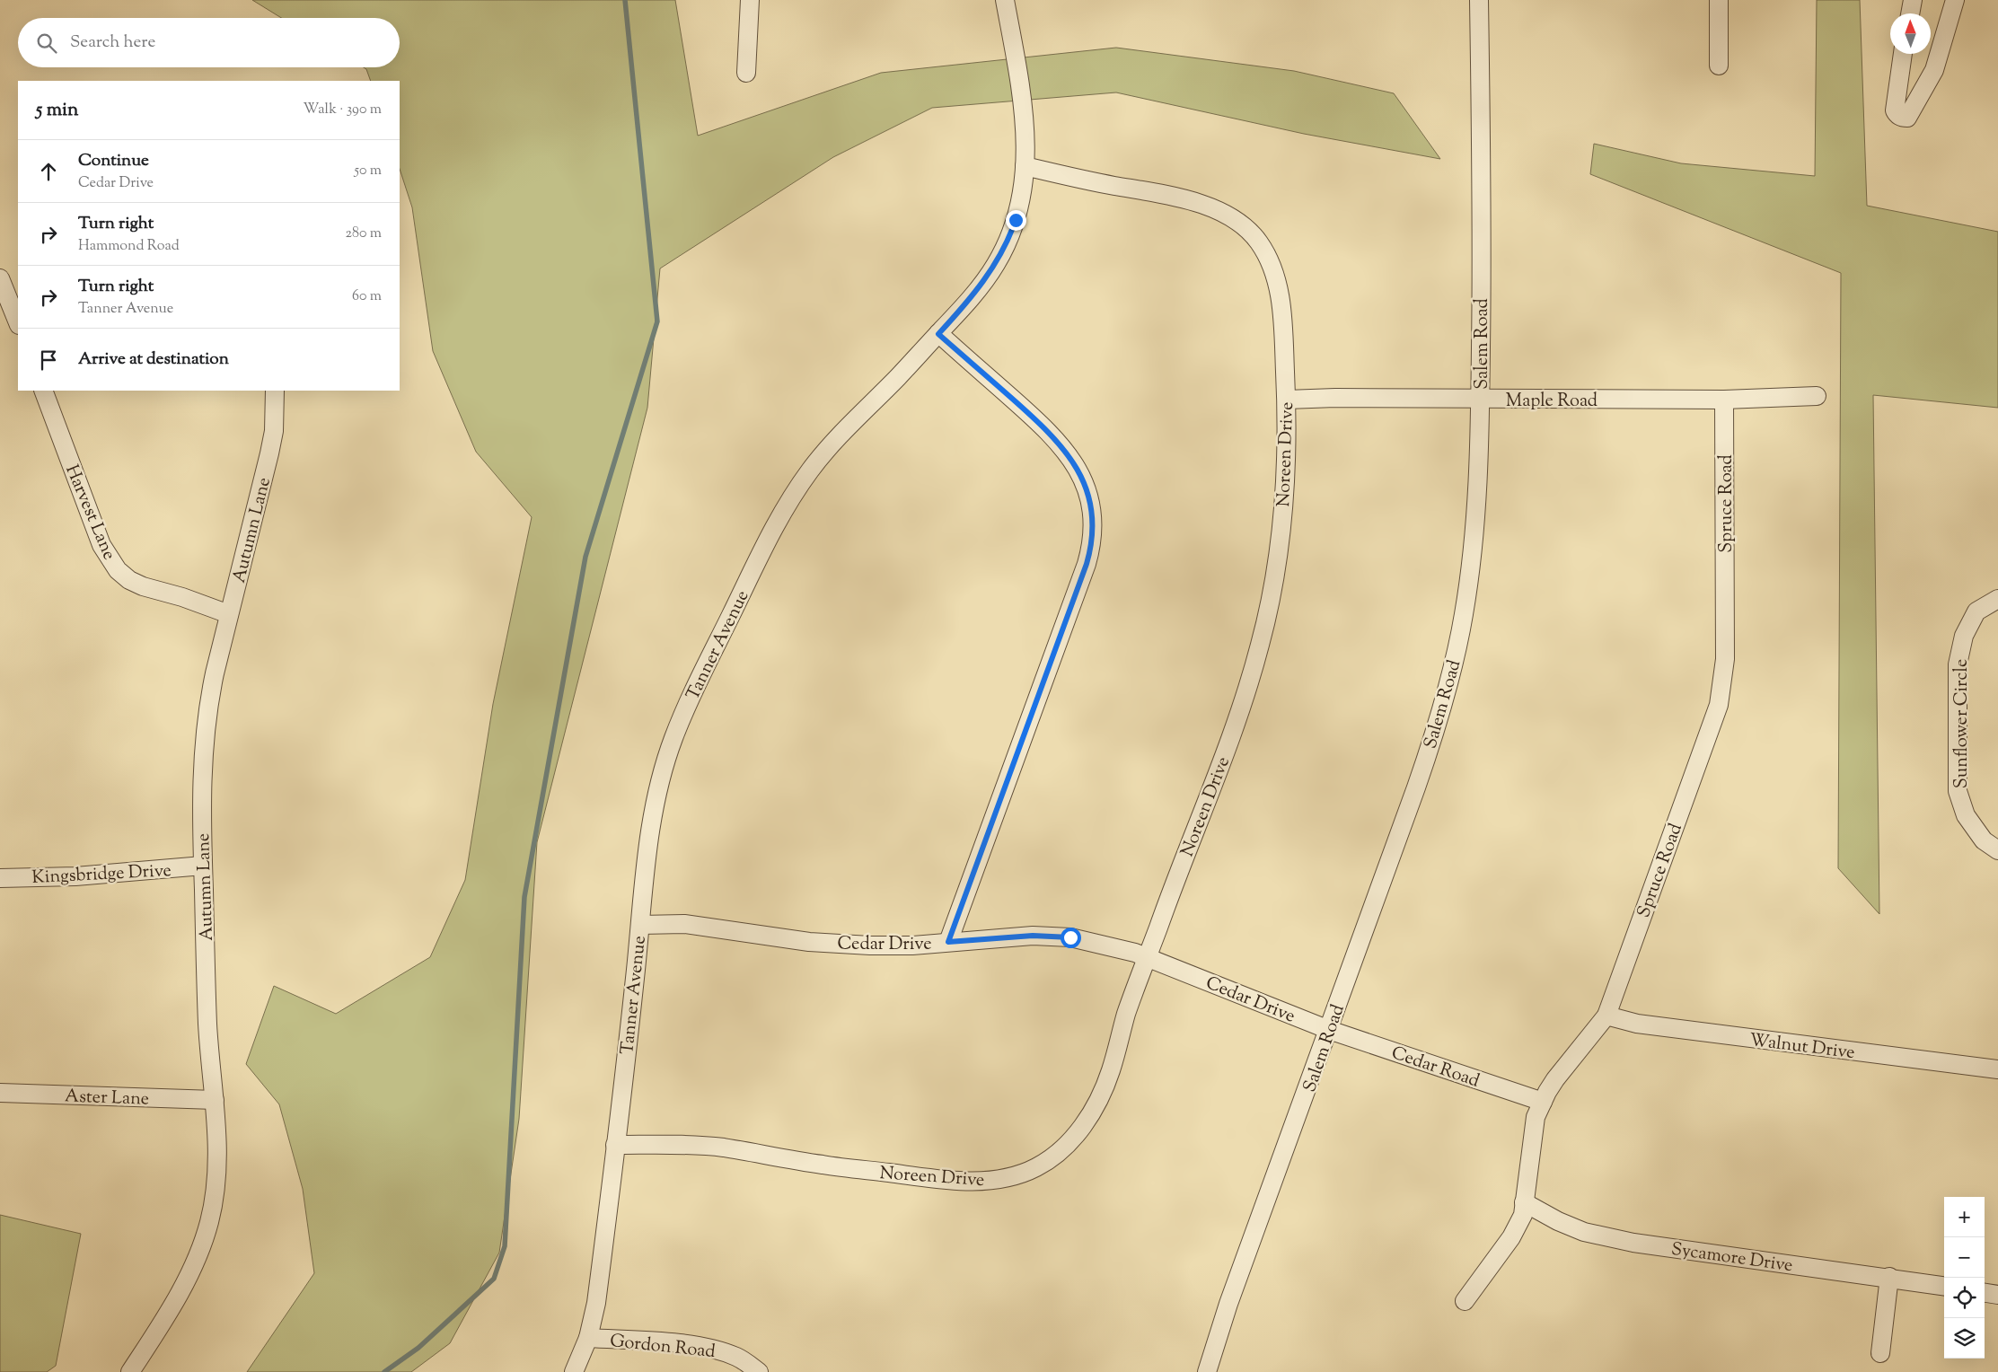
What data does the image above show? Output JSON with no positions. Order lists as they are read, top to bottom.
{
  "streets": {
    "street": [
      "Salem Road",
      "Maple Road",
      "Noreen Drive",
      "Spruce Road",
      "Harvest Lane",
      "Autumn Lane",
      "Tanner Avenue",
      "Sunflower Circle",
      "Kingsbridge Drive",
      "Cedar Drive",
      "Walnut Drive",
      "Cedar Road",
      "Aster Lane",
      "Sycamore Drive",
      "Gordon Road"
    ]
  },
  "crossings": [
    ["Salem Road", "Maple Road"],
    ["Salem Road", "Cedar Drive"],
    ["Salem Road", "Cedar Road"],
    ["Maple Road", "Noreen Drive"],
    ["Maple Road", "Spruce Road"],
    ["Noreen Drive", "Tanner Avenue"],
    ["Noreen Drive", "Cedar Drive"],
    ["Spruce Road", "Walnut Drive"],
    ["Spruce Road", "Cedar Road"],
    ["Spruce Road", "Sycamore Drive"],
    ["Harvest Lane", "Autumn Lane"],
    ["Autumn Lane", "Kingsbridge Drive"],
    ["Autumn Lane", "Aster Lane"],
    ["Tanner Avenue", "Cedar Drive"],
    ["Tanner Avenue", "Gordon Road"],
    ["Cedar Drive", "Cedar Road"]
  ],
  "north": "top",
  "page": {
    "search": "Search here",
    "heading": ["5 min", "Walk · 390 m"],
    "list": [
      ["Continue", "Cedar Drive", "50 m"],
      ["Turn right", "Hammond Road", "280 m"],
      ["Turn right", "Tanner Avenue", "60 m"],
      "Arrive at destination"
    ],
    "map_buttons": ["+", "−"]
  }
}
